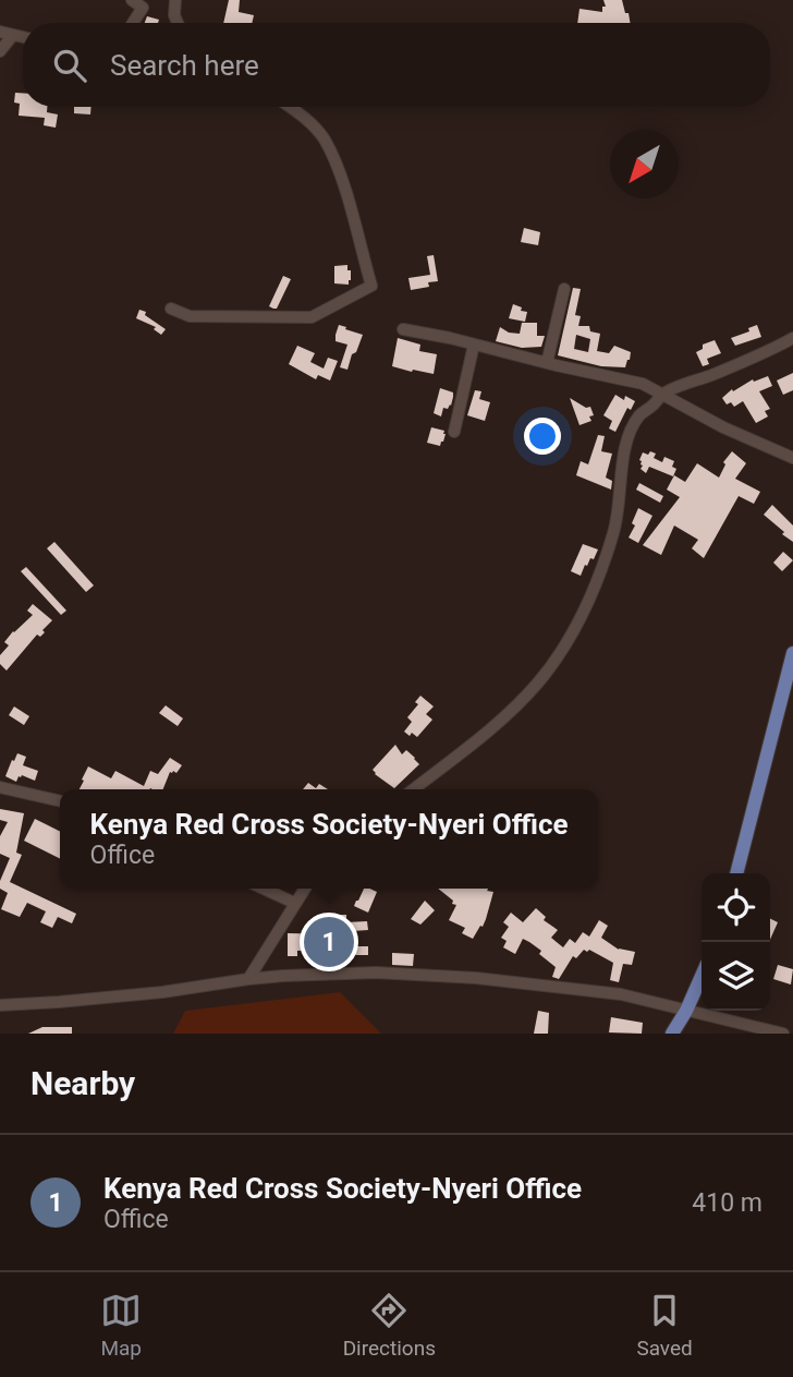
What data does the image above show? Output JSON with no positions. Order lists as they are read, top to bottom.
{
  "north": "bottom left",
  "page": {
    "search": "Search here",
    "popup": ["Kenya Red Cross Society-Nyeri Office", "Office"],
    "pins": "1",
    "heading": "Nearby",
    "list": [
      {
        "mark": "1",
        "name": "Kenya Red Cross Society-Nyeri Office",
        "note": "Office",
        "value": "410 m"
      }
    ],
    "nav": ["Map", "Directions", "Saved"]
  }
}
